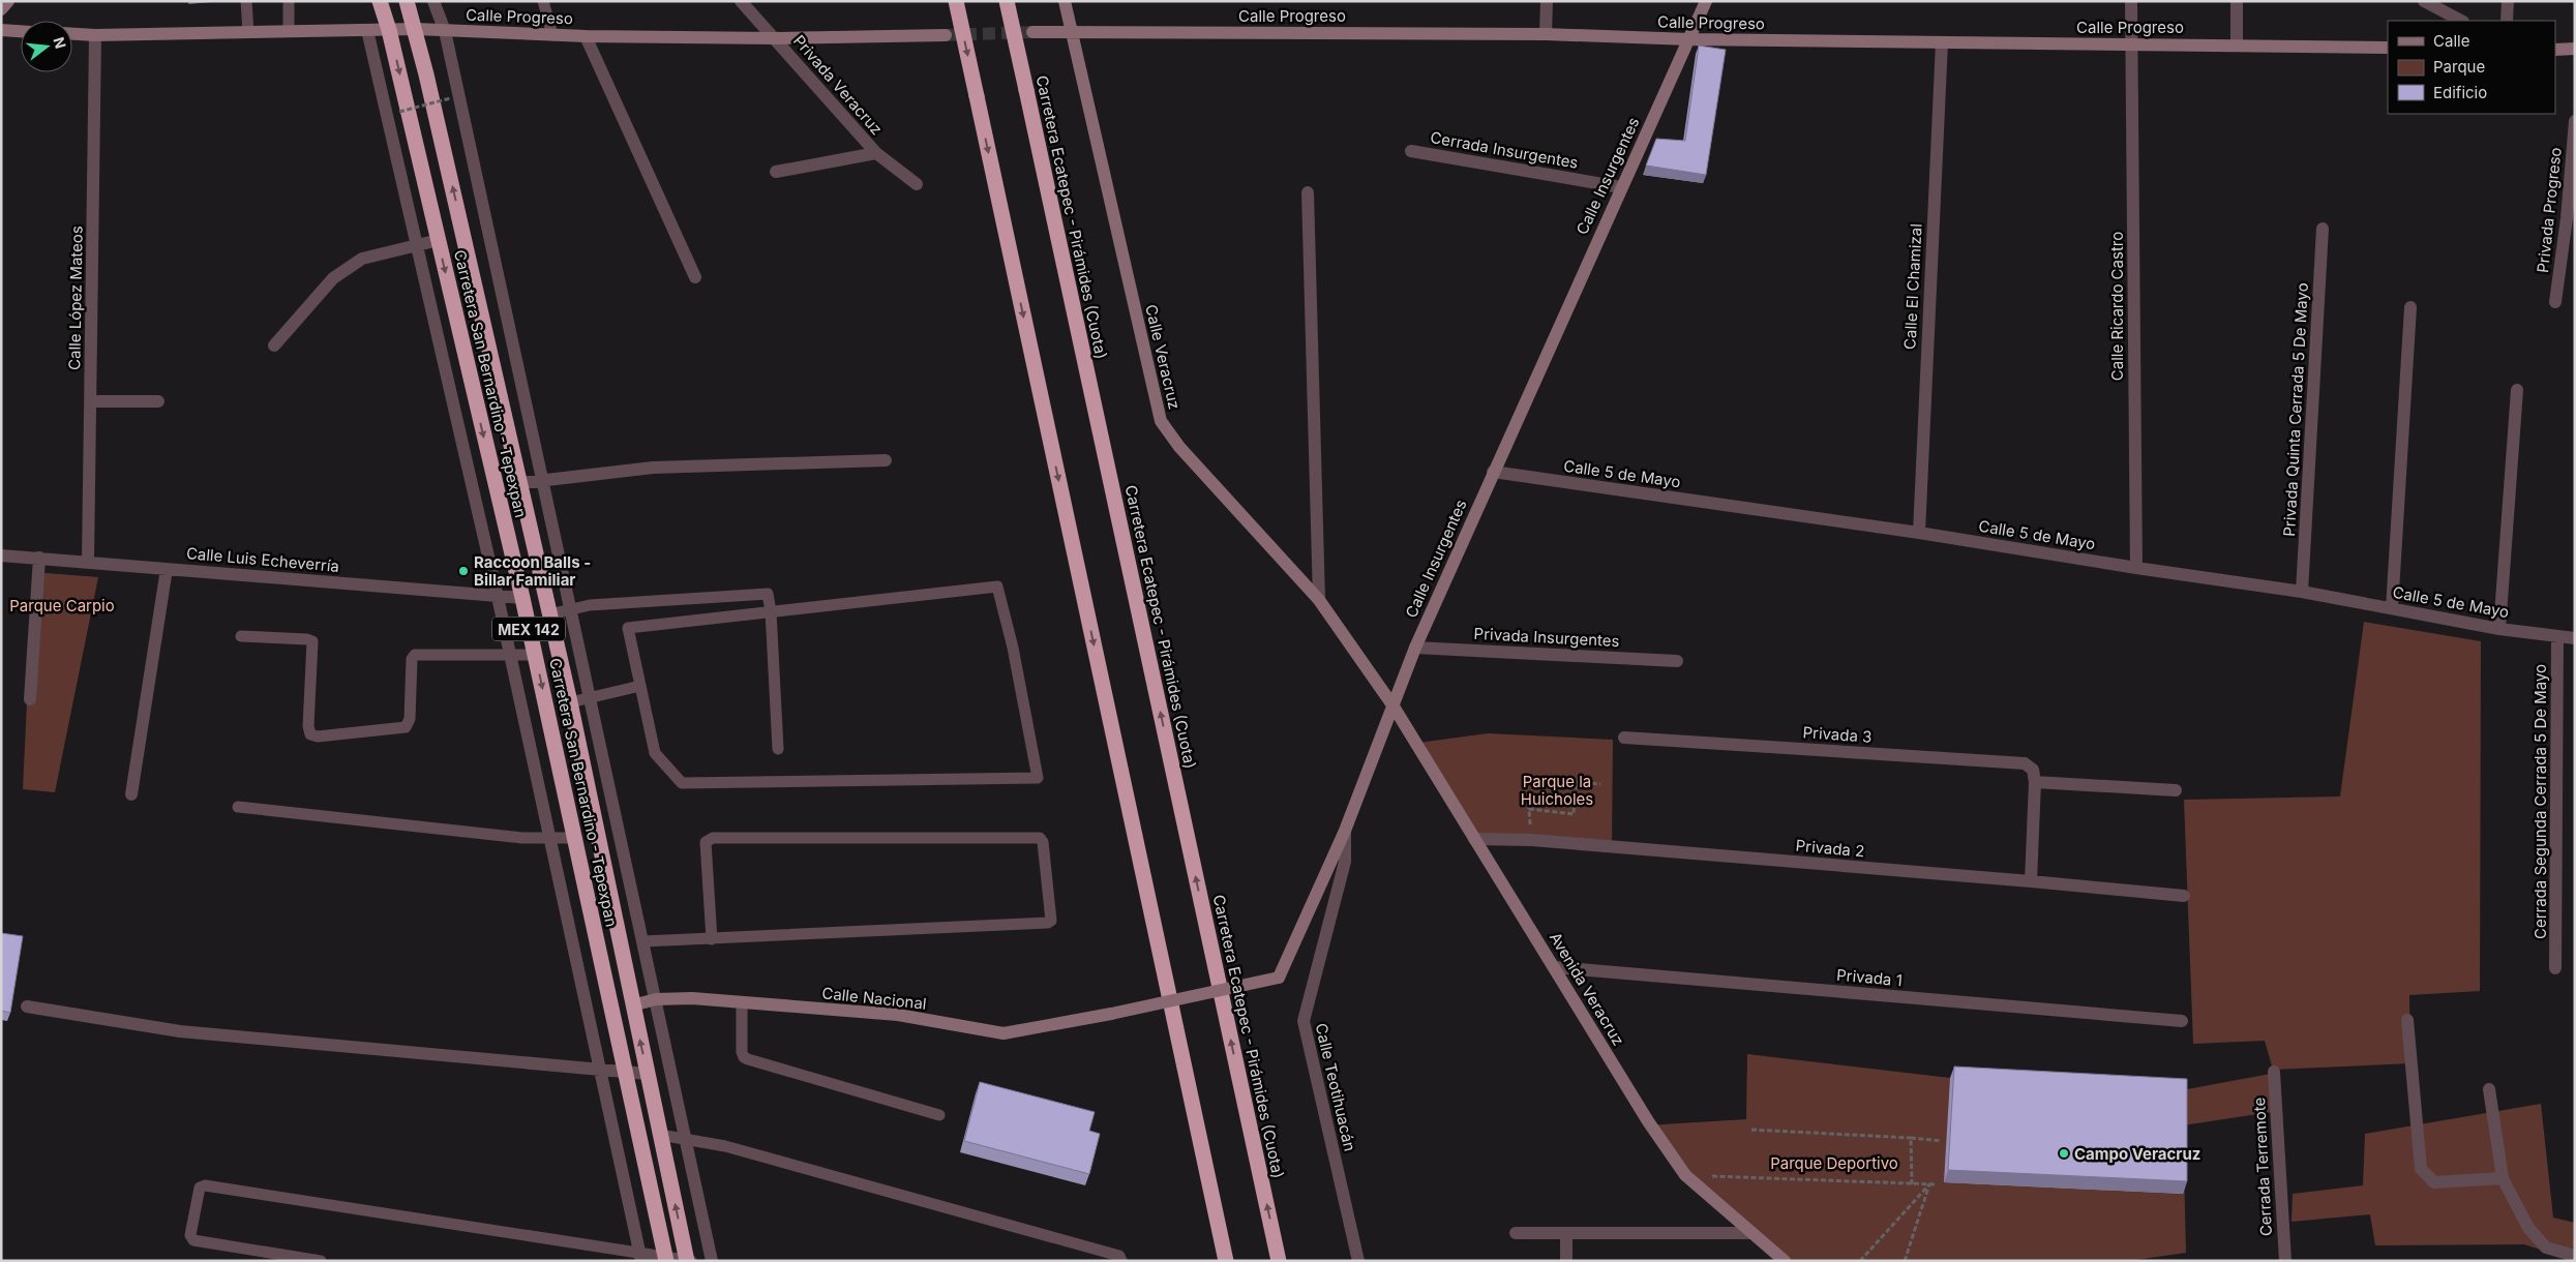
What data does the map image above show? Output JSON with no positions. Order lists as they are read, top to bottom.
{
  "streets": {
    "highway": ["Carretera Ecatepec - Pirámides (Cuota)", "Carretera San Bernardino - Tepexpan", "MEX 142"],
    "street": [
      "Calle Progreso",
      "Privada Veracruz",
      "Cerrada Insurgentes",
      "Calle Insurgentes",
      "Privada Progreso",
      "Calle El Chamizal",
      "Calle López Mateos",
      "Calle Ricardo Castro",
      "Calle Veracruz",
      "Privada Quinta Cerrada 5 De Mayo",
      "Calle 5 de Mayo",
      "Calle Luis Echeverría",
      "Privada Insurgentes",
      "Privada 3",
      "Cerrada Segunda Cerrada 5 De Mayo",
      "Privada 2",
      "Privada 1",
      "Avenida Veracruz",
      "Calle Nacional",
      "Calle Teotihuacán",
      "Cerrada Terremote"
    ]
  },
  "crossings": [
    ["Calle Progreso", "Privada Veracruz"],
    ["Calle Progreso", "Calle Insurgentes"],
    ["Calle Progreso", "Calle El Chamizal"],
    ["Calle Progreso", "Calle López Mateos"],
    ["Calle Progreso", "Calle Ricardo Castro"],
    ["Calle Progreso", "Calle Veracruz"],
    ["Calle Progreso", "Carretera San Bernardino - Tepexpan"],
    ["Cerrada Insurgentes", "Calle Insurgentes"],
    ["Calle Insurgentes", "Calle Veracruz"],
    ["Calle Insurgentes", "Calle 5 de Mayo"],
    ["Calle Insurgentes", "Privada Insurgentes"],
    ["Calle Insurgentes", "Avenida Veracruz"],
    ["Calle Insurgentes", "Calle Nacional"],
    ["Calle Insurgentes", "Calle Teotihuacán"],
    ["Calle El Chamizal", "Calle 5 de Mayo"],
    ["Calle López Mateos", "Calle Luis Echeverría"],
    ["Calle Ricardo Castro", "Calle 5 de Mayo"],
    ["Calle Veracruz", "Avenida Veracruz"],
    ["Carretera San Bernardino - Tepexpan", "Calle Luis Echeverría"],
    ["Carretera San Bernardino - Tepexpan", "Calle Nacional"],
    ["Privada Quinta Cerrada 5 De Mayo", "Calle 5 de Mayo"],
    ["Calle 5 de Mayo", "Cerrada Segunda Cerrada 5 De Mayo"],
    ["Privada 2", "Avenida Veracruz"],
    ["Privada 1", "Avenida Veracruz"]
  ],
  "parks": ["Parque Carpio", "Parque la Huicholes", "Parque Deportivo"],
  "places": ["Raccoon Balls - Billar Familiar", "Campo Veracruz"],
  "legend": ["Calle", "Parque", "Edificio"],
  "north": "right"
}
